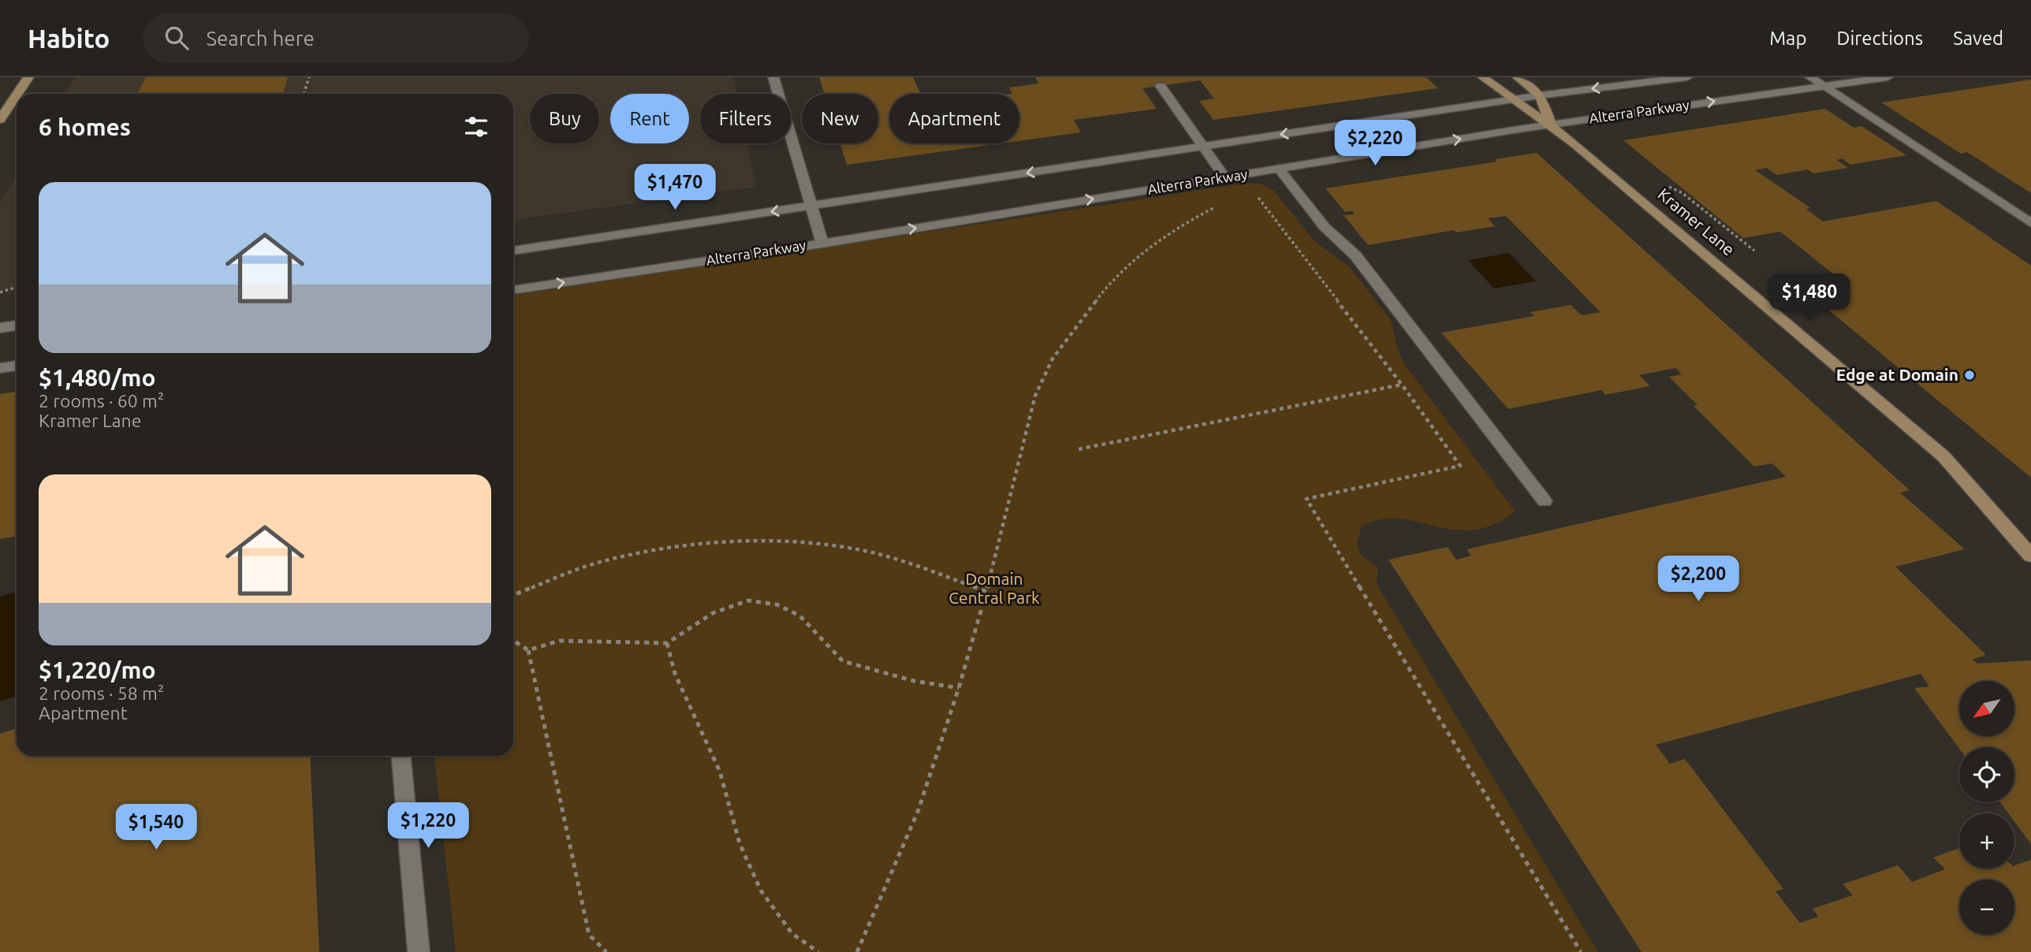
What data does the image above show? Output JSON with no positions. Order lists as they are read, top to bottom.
{
  "streets": {
    "street": ["Alterra Parkway", "Kramer Lane"]
  },
  "crossings": [
    ["Alterra Parkway", "Kramer Lane"]
  ],
  "parks": ["Domain Central Park"],
  "places": ["Edge at Domain"],
  "north": "bottom left",
  "page": {
    "header": "Habito",
    "search": "Search here",
    "nav": ["Map", "Directions", "Saved"],
    "chip": [
      "Buy",
      "Rent",
      "Filters",
      "New",
      "Apartment"
    ],
    "heading": "6 homes",
    "price": [
      "$2,220",
      "$1,470",
      "$1,480",
      "$2,200",
      "$1,220",
      "$1,540"
    ],
    "list": [
      {
        "name": "$1,480/mo",
        "note": "2 rooms · 60 m² · Kramer Lane"
      },
      {
        "name": "$1,220/mo",
        "note": "2 rooms · 58 m² · Apartment"
      }
    ],
    "map_buttons": ["+", "−"]
  }
}
